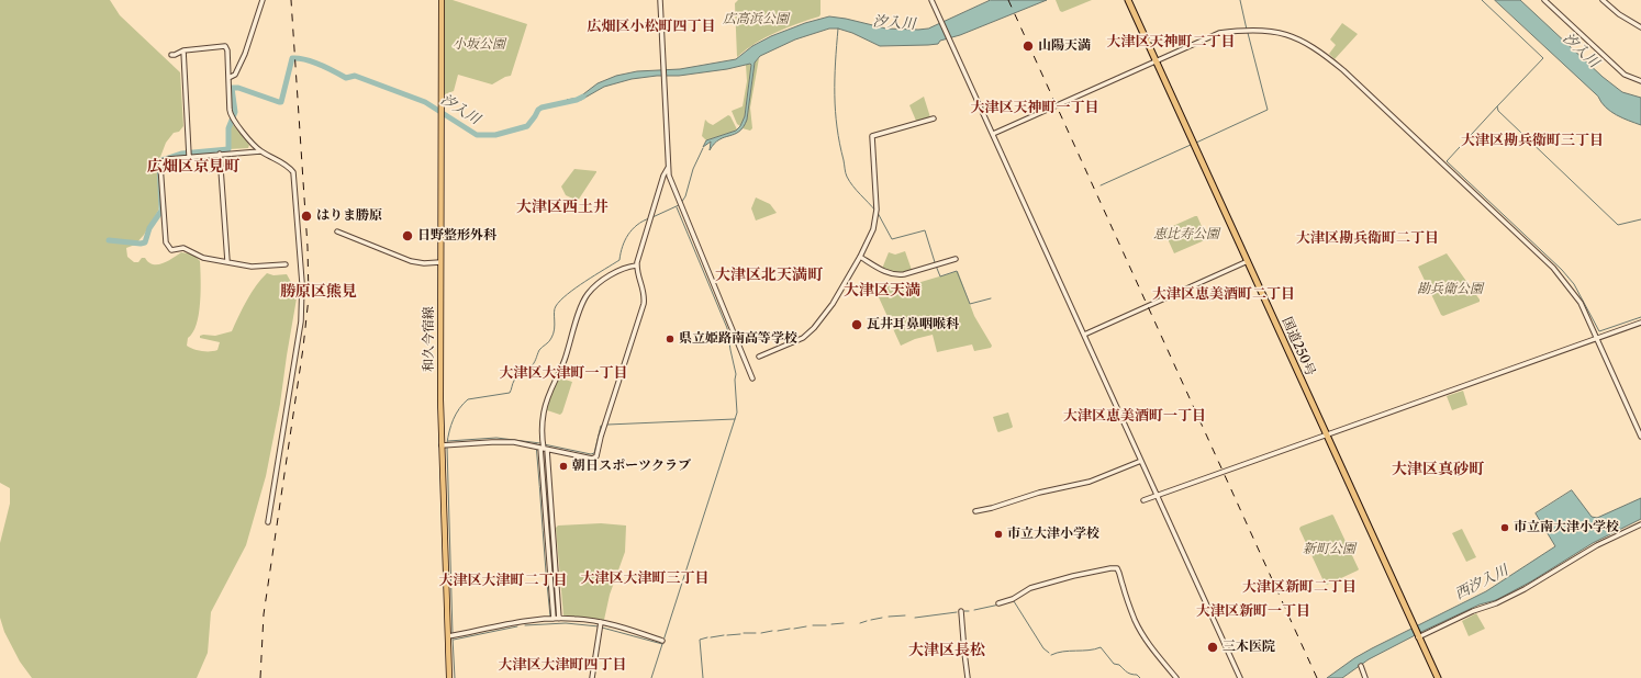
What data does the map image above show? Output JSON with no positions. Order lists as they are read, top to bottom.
{
  "streets": {
    "highway": ["国道250号"],
    "main road": ["和久今宿線"]
  },
  "districts": [
    "広畑区小松町四丁目",
    "大津区天神町二丁目",
    "大津区天神町一丁目",
    "大津区勘兵衛町三丁目",
    "広畑区京見町",
    "大津区西土井",
    "大津区勘兵衛町二丁目",
    "大津区北天満町",
    "大津区天満",
    "勝原区熊見",
    "大津区恵美酒町二丁目",
    "大津区大津町一丁目",
    "大津区恵美酒町一丁目",
    "大津区真砂町",
    "大津区大津町三丁目",
    "大津区大津町二丁目",
    "大津区新町二丁目",
    "大津区新町一丁目",
    "大津区長松",
    "大津区大津町四丁目"
  ],
  "water": ["汐入川", "西汐入川"],
  "parks": [
    "広高浜公園",
    "小坂公園",
    "恵比寿公園",
    "勘兵衛公園",
    "新町公園"
  ],
  "places": [
    "山陽天満",
    "はりま勝原",
    "日野整形外科",
    "瓦井耳鼻咽喉科",
    "県立姫路南高等学校",
    "朝日スポーツクラブ",
    "市立南大津小学校",
    "市立大津小学校",
    "三木医院"
  ]
}
